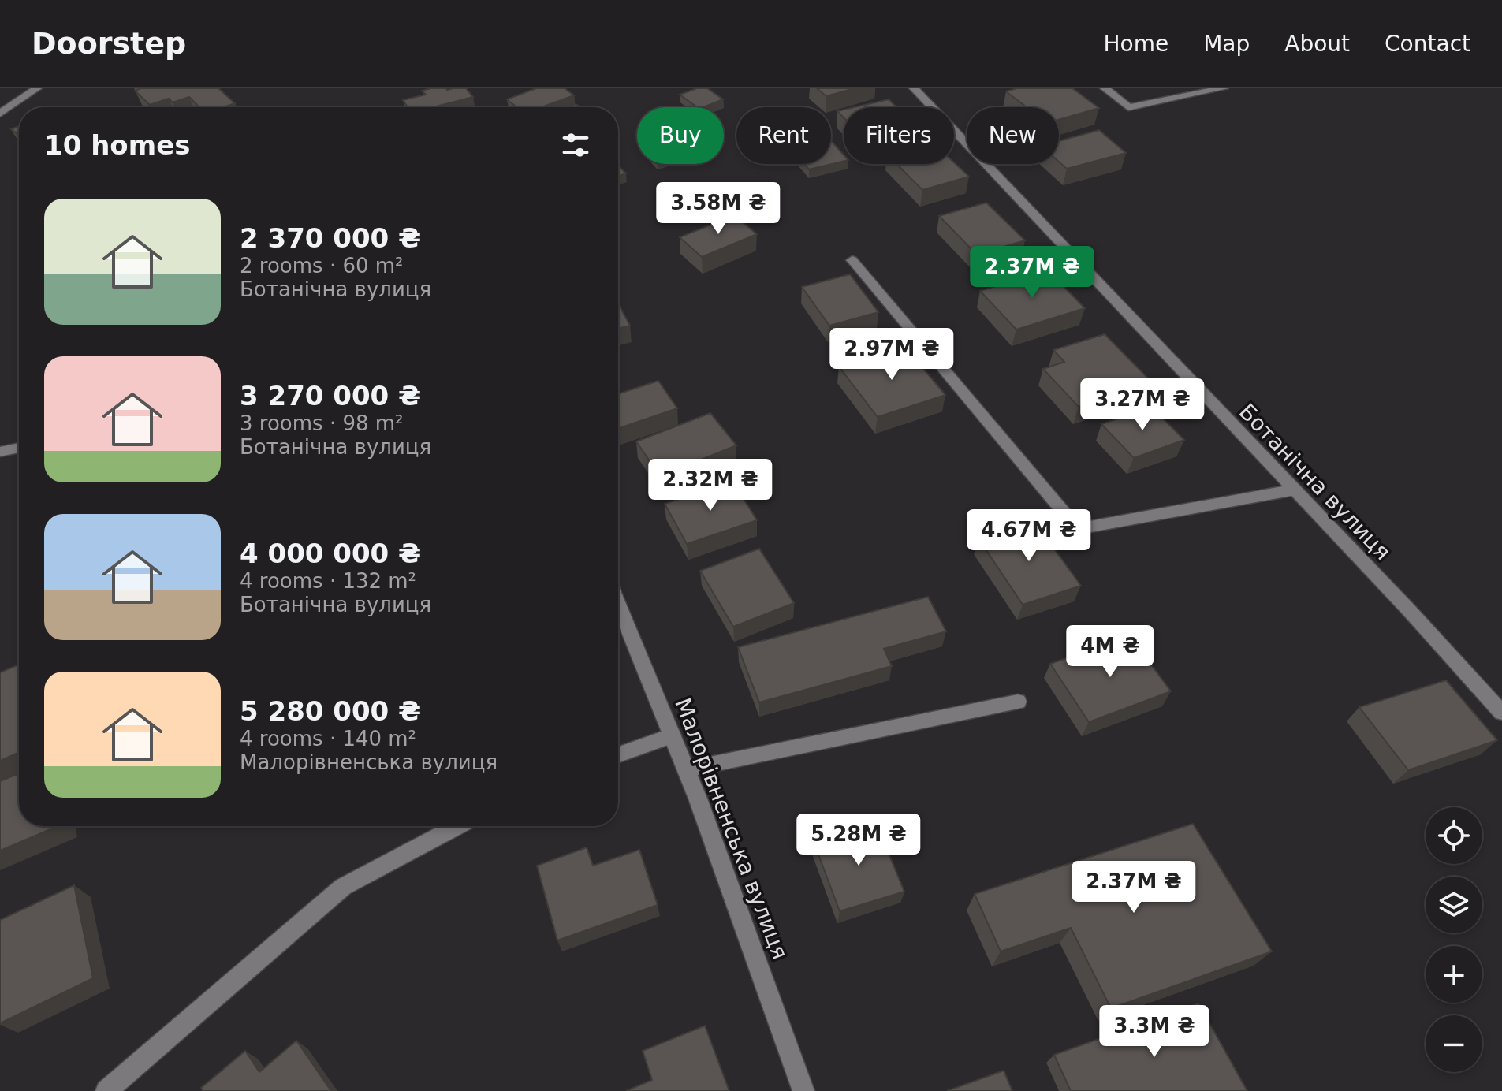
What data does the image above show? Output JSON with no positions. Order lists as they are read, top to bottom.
{
  "streets": {
    "street": ["Ботанічна вулиця", "Малорівненська вулиця"]
  },
  "page": {
    "header": "Doorstep",
    "nav": [
      "Home",
      "Map",
      "About",
      "Contact"
    ],
    "chip": [
      "Buy",
      "Rent",
      "Filters",
      "New"
    ],
    "heading": "10 homes",
    "price": [
      "3.58M ₴",
      "2.37M ₴",
      "2.97M ₴",
      "3.27M ₴",
      "2.32M ₴",
      "4.67M ₴",
      "4M ₴",
      "5.28M ₴",
      "2.37M ₴",
      "3.3M ₴"
    ],
    "list": [
      {
        "name": "2 370 000 ₴",
        "note": "2 rooms · 60 m² · Ботанічна вулиця"
      },
      {
        "name": "3 270 000 ₴",
        "note": "3 rooms · 98 m² · Ботанічна вулиця"
      },
      {
        "name": "4 000 000 ₴",
        "note": "4 rooms · 132 m² · Ботанічна вулиця"
      },
      {
        "name": "5 280 000 ₴",
        "note": "4 rooms · 140 m² · Малорівненська вулиця"
      }
    ],
    "map_buttons": ["+", "−"]
  }
}
